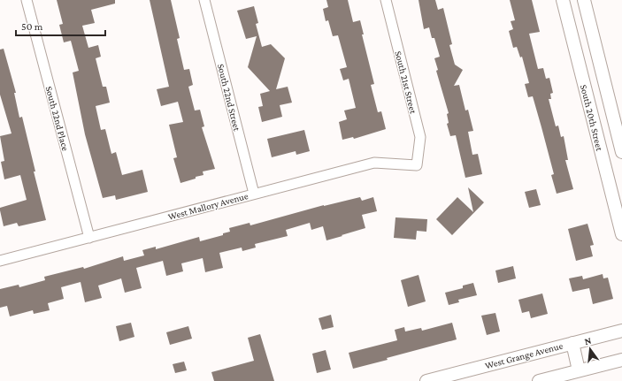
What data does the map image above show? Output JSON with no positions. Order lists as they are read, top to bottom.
{
  "streets": {
    "street": [
      "South 21st Street",
      "South 22nd Street",
      "South 20th Street",
      "South 22nd Place",
      "West Mallory Avenue",
      "West Grange Avenue"
    ]
  },
  "crossings": [
    ["South 21st Street", "West Mallory Avenue"],
    ["South 22nd Street", "West Mallory Avenue"],
    ["South 22nd Place", "West Mallory Avenue"]
  ],
  "scale_bar": "50 m",
  "north": "top"
}
